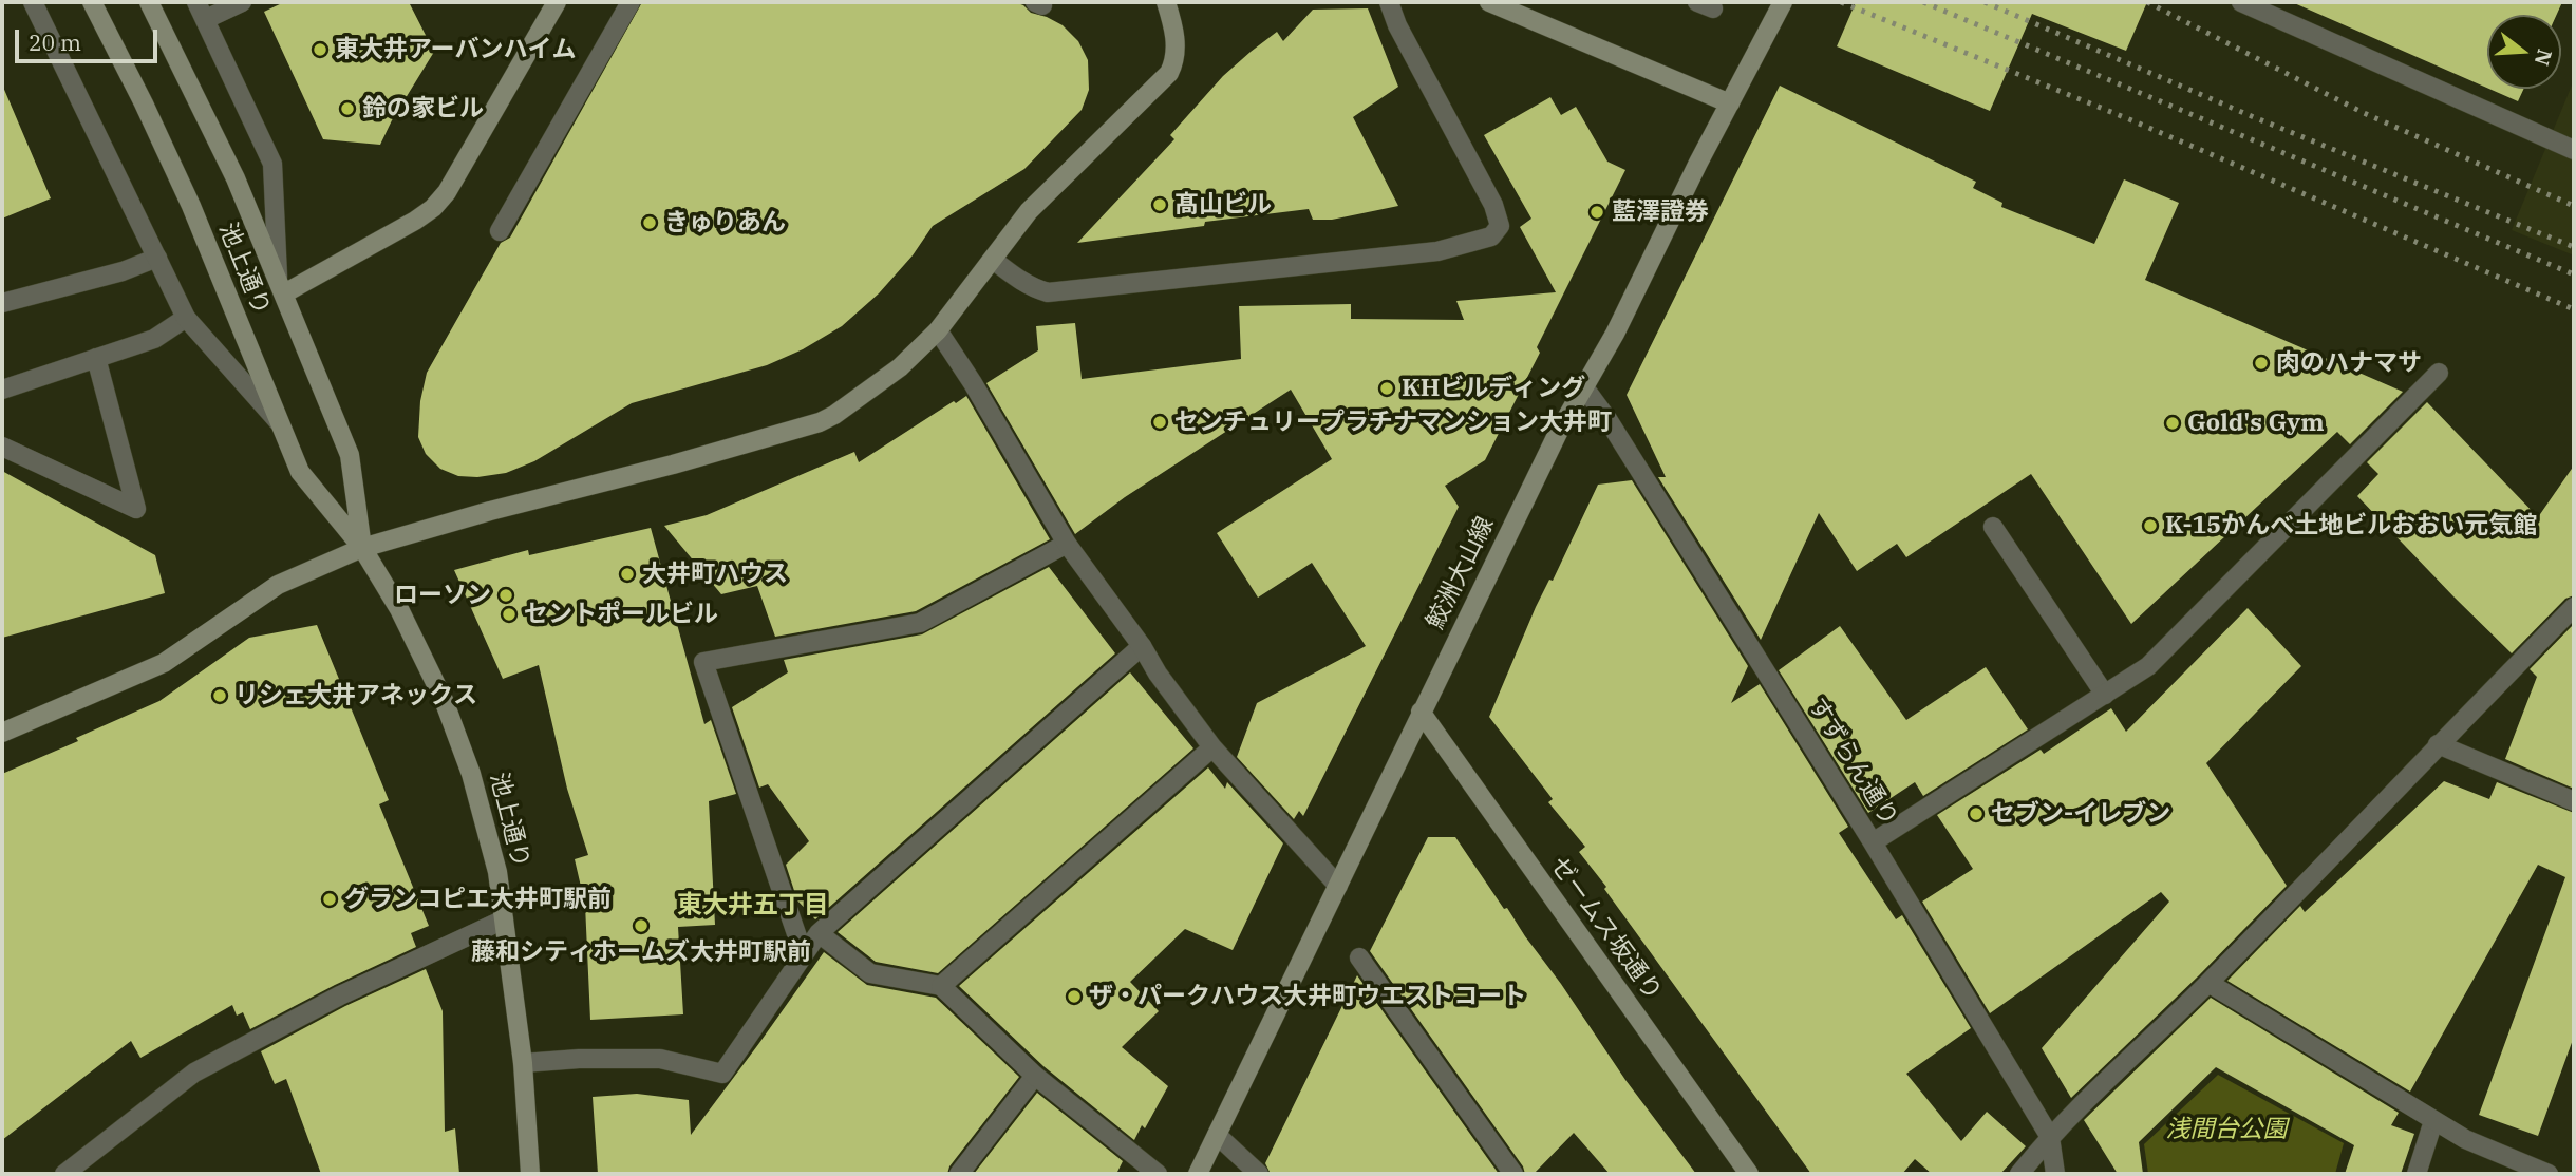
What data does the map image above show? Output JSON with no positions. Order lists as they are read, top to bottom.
{
  "streets": {
    "main road": ["池上通り", "鮫洲大山線", "ゼームス坂通り"],
    "street": ["すずらん通り"]
  },
  "crossings": [
    ["鮫洲大山線", "すずらん通り"],
    ["鮫洲大山線", "ゼームス坂通り"]
  ],
  "districts": ["東大井五丁目"],
  "parks": ["浅間台公園"],
  "places": [
    "東大井アーバンハイム",
    "鈴の家ビル",
    "髙山ビル",
    "藍澤證券",
    "きゅりあん",
    "肉のハナマサ",
    "KHビルディング",
    "センチュリープラチナマンション大井町",
    "Gold's Gym",
    "K-15かんべ土地ビルおおい元気館",
    "大井町ハウス",
    "ローソン",
    "セントポールビル",
    "リシェ大井アネックス",
    "セブン-イレブン",
    "グランコピエ大井町駅前",
    "藤和シティホームズ大井町駅前",
    "ザ・パークハウス大井町ウエストコート"
  ],
  "scale_bar": "20 m",
  "north": "right"
}
